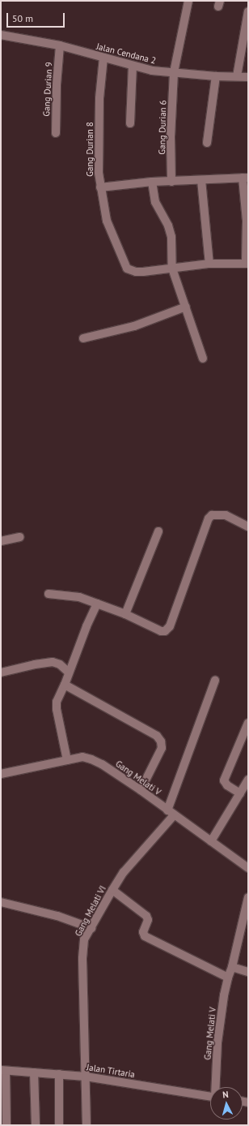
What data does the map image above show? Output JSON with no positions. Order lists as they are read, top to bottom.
{
  "streets": {
    "street": [
      "Jalan Cendana 2",
      "Gang Durian 9",
      "Gang Durian 6",
      "Gang Durian 8",
      "Gang Melati V",
      "Gang Melati VI",
      "Jalan Tirtaria"
    ]
  },
  "crossings": [
    ["Jalan Cendana 2", "Gang Durian 9"],
    ["Jalan Cendana 2", "Gang Durian 6"],
    ["Jalan Cendana 2", "Gang Durian 8"],
    ["Gang Melati V", "Gang Melati VI"],
    ["Gang Melati VI", "Jalan Tirtaria"]
  ],
  "scale_bar": "50 m",
  "north": "top"
}
